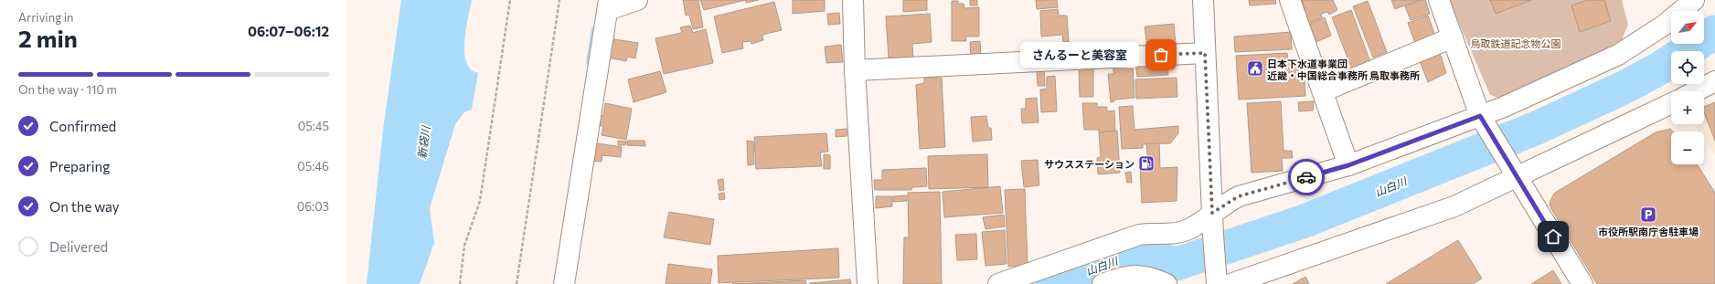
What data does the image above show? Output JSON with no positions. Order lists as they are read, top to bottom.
{
  "water": ["新袋川", "山白川"],
  "parks": ["鳥取鉄道記念物公園"],
  "places": {
    "other": ["さんるーと美容室"],
    "public building": ["日本下水道事業団 近畿・中国総合事務所 鳥取事務所"],
    "fuel station": ["サウスステーション"],
    "parking": ["市役所駅南庁舎駐車場"]
  },
  "north": "top right",
  "page": {
    "heading": ["2 min", "Arriving in", "06:07–06:12"],
    "map_buttons": ["+", "−"],
    "bubble": "さんるーと美容室",
    "bar": "On the way · 110 m",
    "list": [
      ["Confirmed", "05:45"],
      ["Preparing", "05:46"],
      ["On the way", "06:03"],
      "Delivered"
    ]
  }
}
